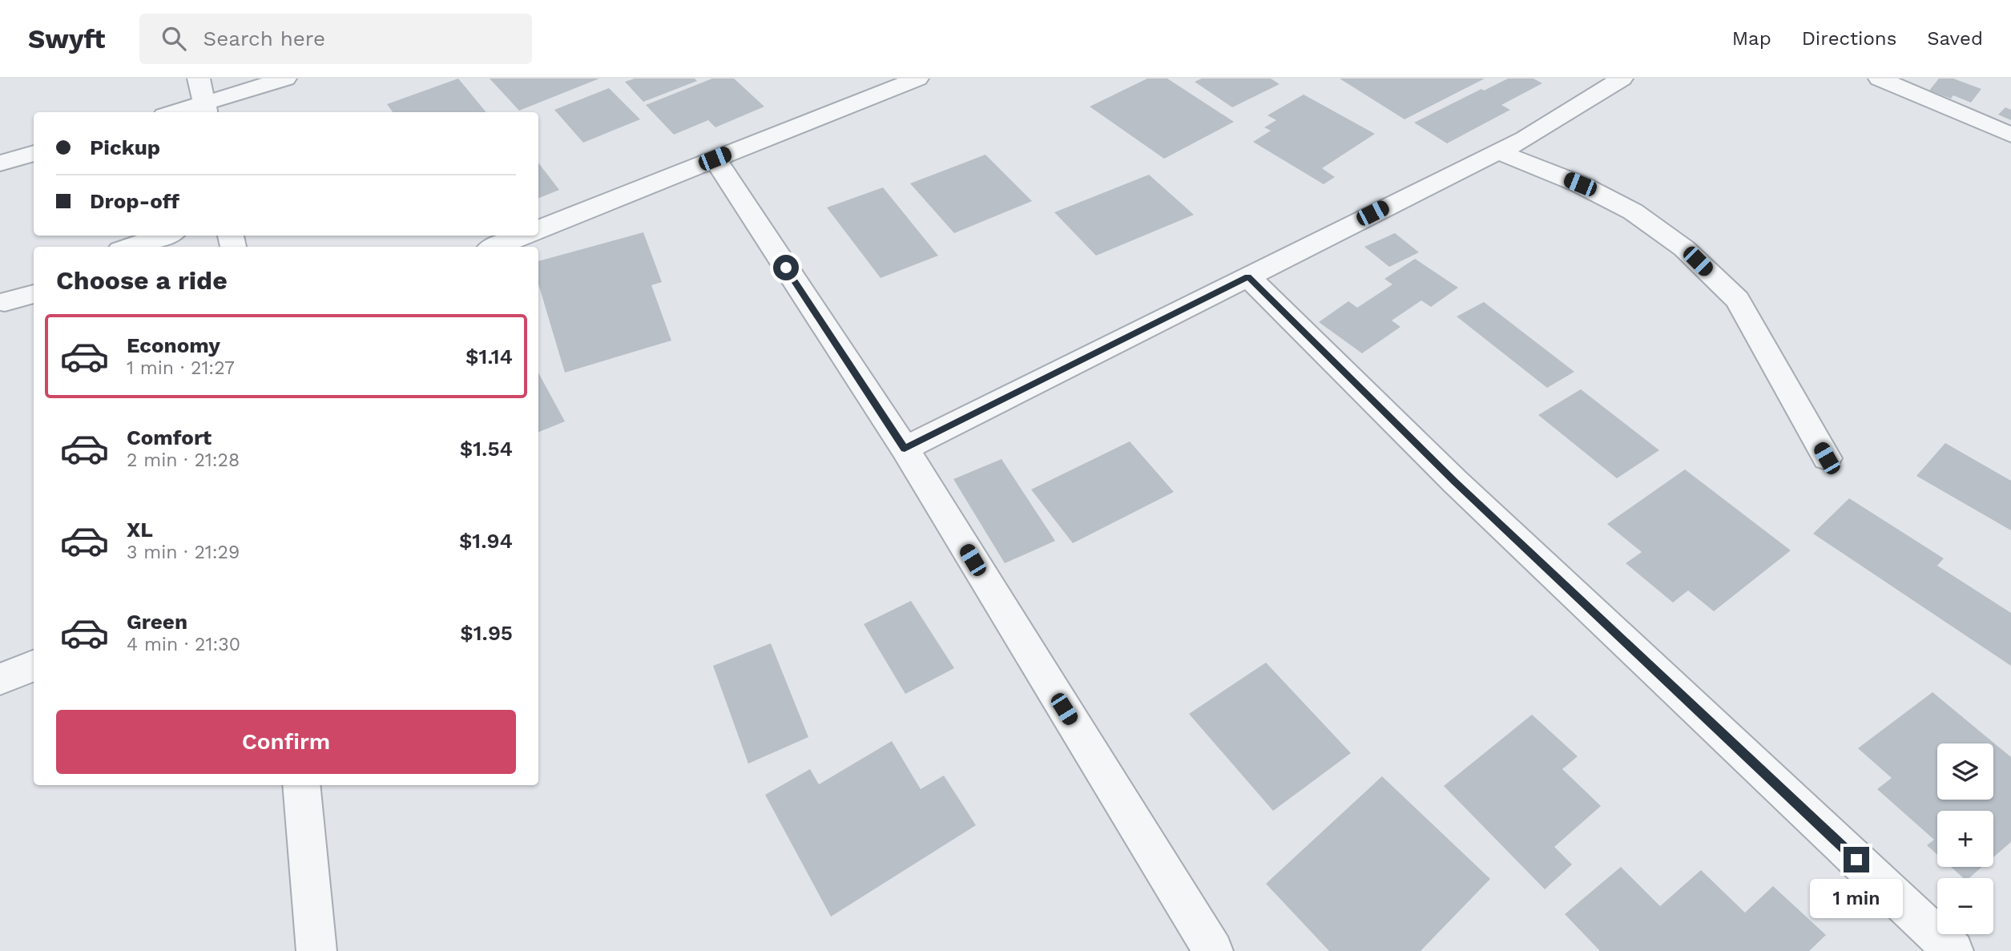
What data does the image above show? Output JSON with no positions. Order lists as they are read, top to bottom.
{
  "page": {
    "header": "Swyft",
    "search": "Search here",
    "nav": ["Map", "Directions", "Saved"],
    "banner": ["Pickup", "Drop-off"],
    "heading": "Choose a ride",
    "list": [
      {
        "name": "Economy",
        "note": "1 min · 21:27",
        "value": "$1.14"
      },
      {
        "name": "Comfort",
        "note": "2 min · 21:28",
        "value": "$1.54"
      },
      {
        "name": "XL",
        "note": "3 min · 21:29",
        "value": "$1.94"
      },
      {
        "name": "Green",
        "note": "4 min · 21:30",
        "value": "$1.95"
      }
    ],
    "buttons": "Confirm",
    "map_buttons": ["+", "−"],
    "bubble": "1 min"
  }
}
